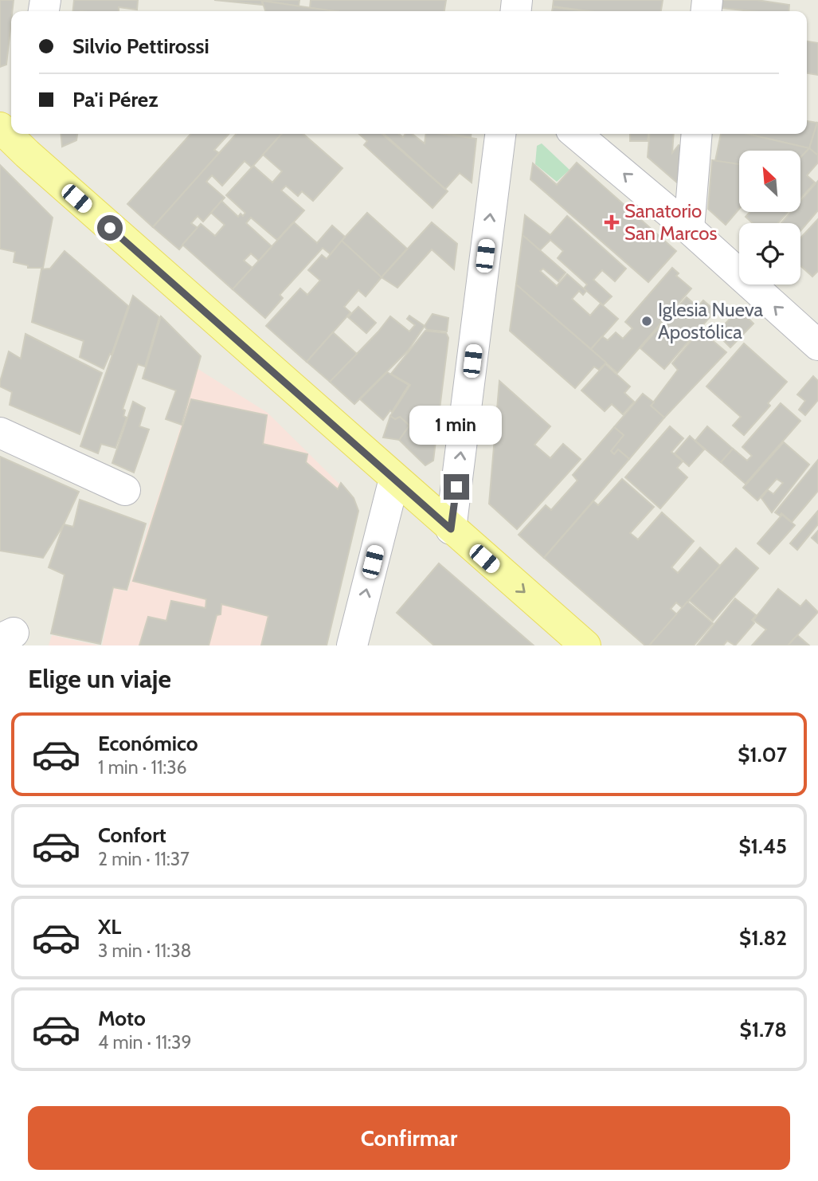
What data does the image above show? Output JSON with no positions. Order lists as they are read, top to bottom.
{
  "places": {
    "health": ["Sanatorio San Marcos"],
    "other": ["Iglesia Nueva Apostólica"]
  },
  "north": "top left",
  "page": {
    "banner": ["Silvio Pettirossi", "Pa'i Pérez"],
    "bubble": "1 min",
    "heading": "Elige un viaje",
    "list": [
      {
        "name": "Económico",
        "note": "1 min · 11:36",
        "value": "$1.07"
      },
      {
        "name": "Confort",
        "note": "2 min · 11:37",
        "value": "$1.45"
      },
      {
        "name": "XL",
        "note": "3 min · 11:38",
        "value": "$1.82"
      },
      {
        "name": "Moto",
        "note": "4 min · 11:39",
        "value": "$1.78"
      }
    ],
    "buttons": "Confirmar"
  }
}
